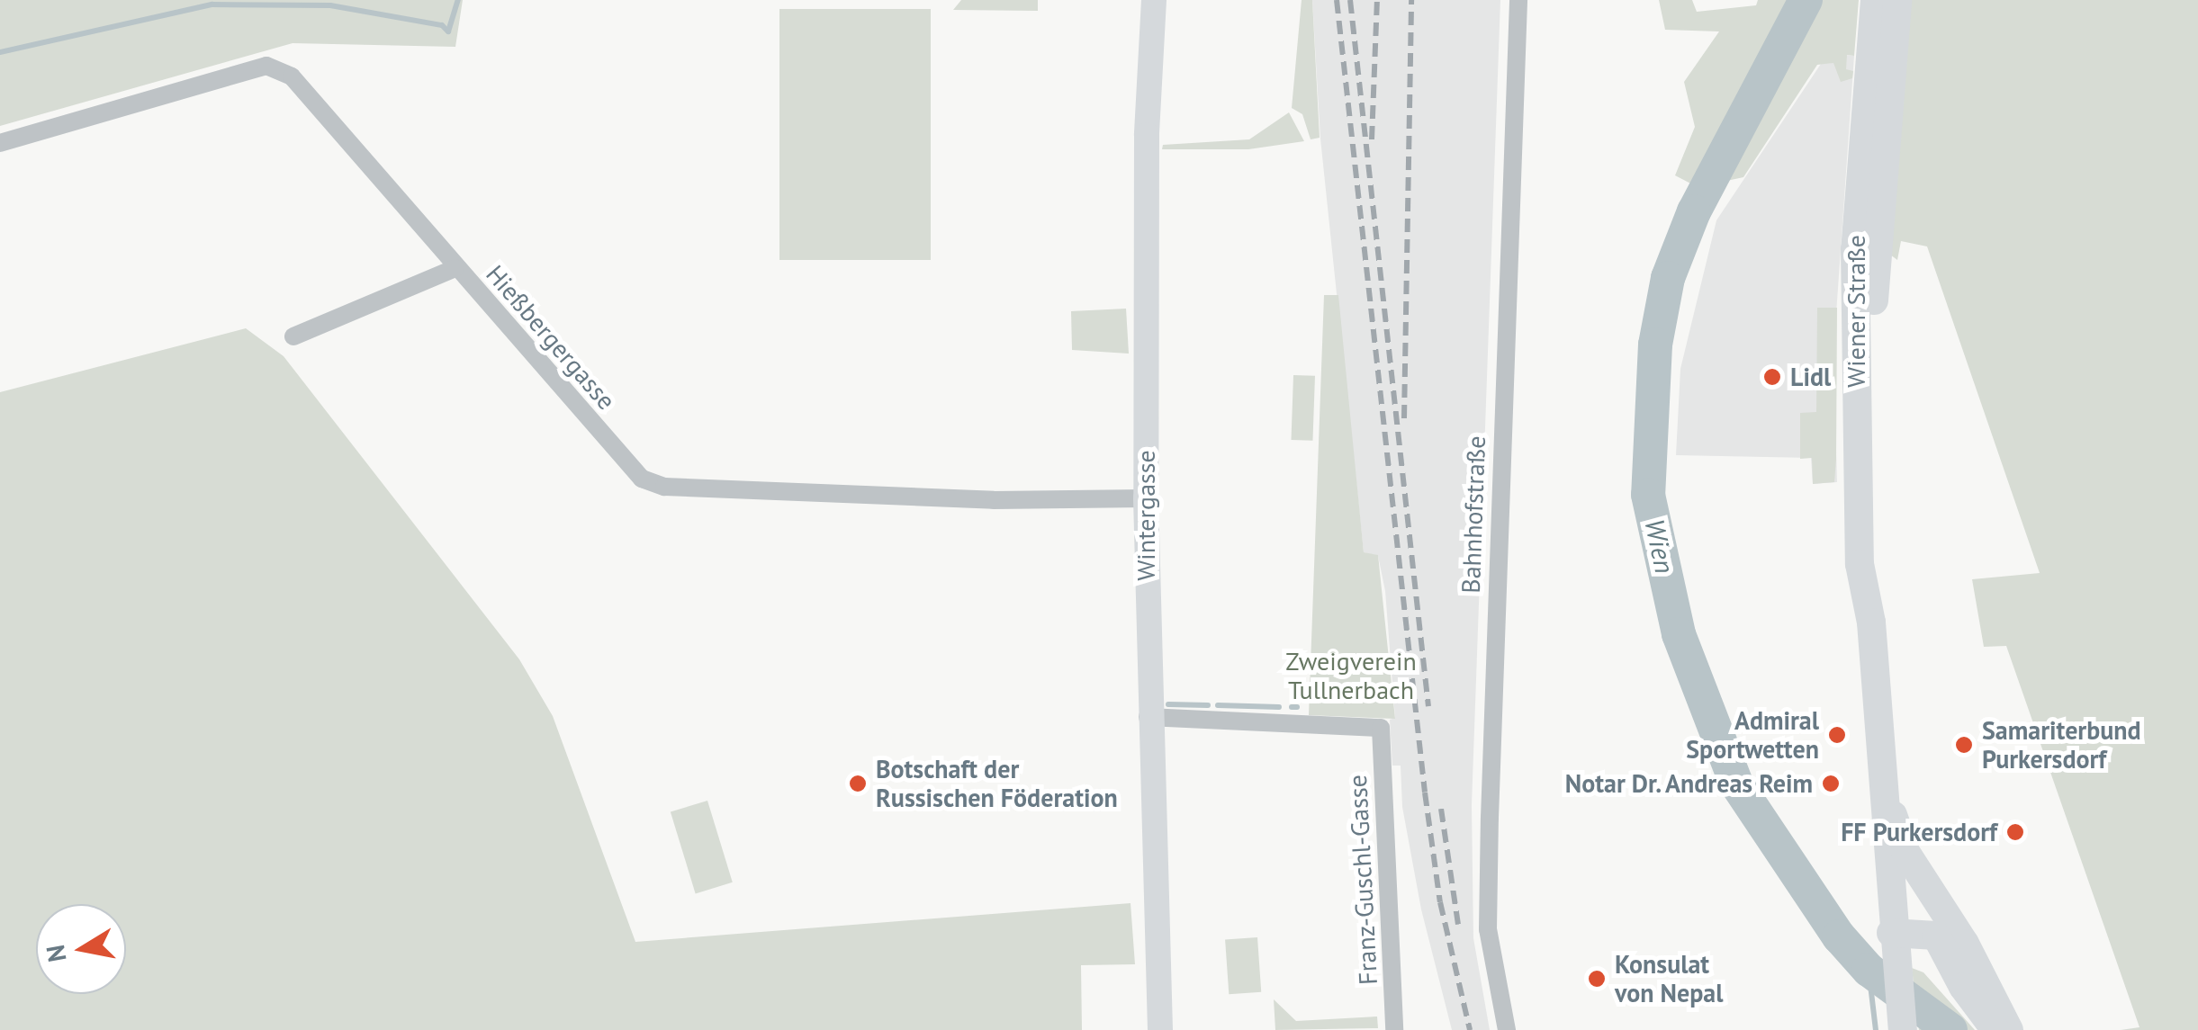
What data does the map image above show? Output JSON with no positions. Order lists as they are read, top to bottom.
{
  "streets": {
    "main road": ["Wiener Straße"],
    "street": [
      "Hießbergergasse",
      "Bahnhofstraße",
      "Wintergasse",
      "Franz-Guschl-Gasse"
    ]
  },
  "crossings": [
    ["Hießbergergasse", "Wintergasse"],
    ["Wintergasse", "Franz-Guschl-Gasse"]
  ],
  "water": ["Wien"],
  "parks": ["Zweigverein Tullnerbach"],
  "places": [
    "Lidl",
    "Admiral Sportwetten",
    "Samariterbund Purkersdorf",
    "Botschaft der Russischen Föderation",
    "Notar Dr. Andreas Reim",
    "FF Purkersdorf",
    "Konsulat von Nepal"
  ],
  "north": "left"
}
